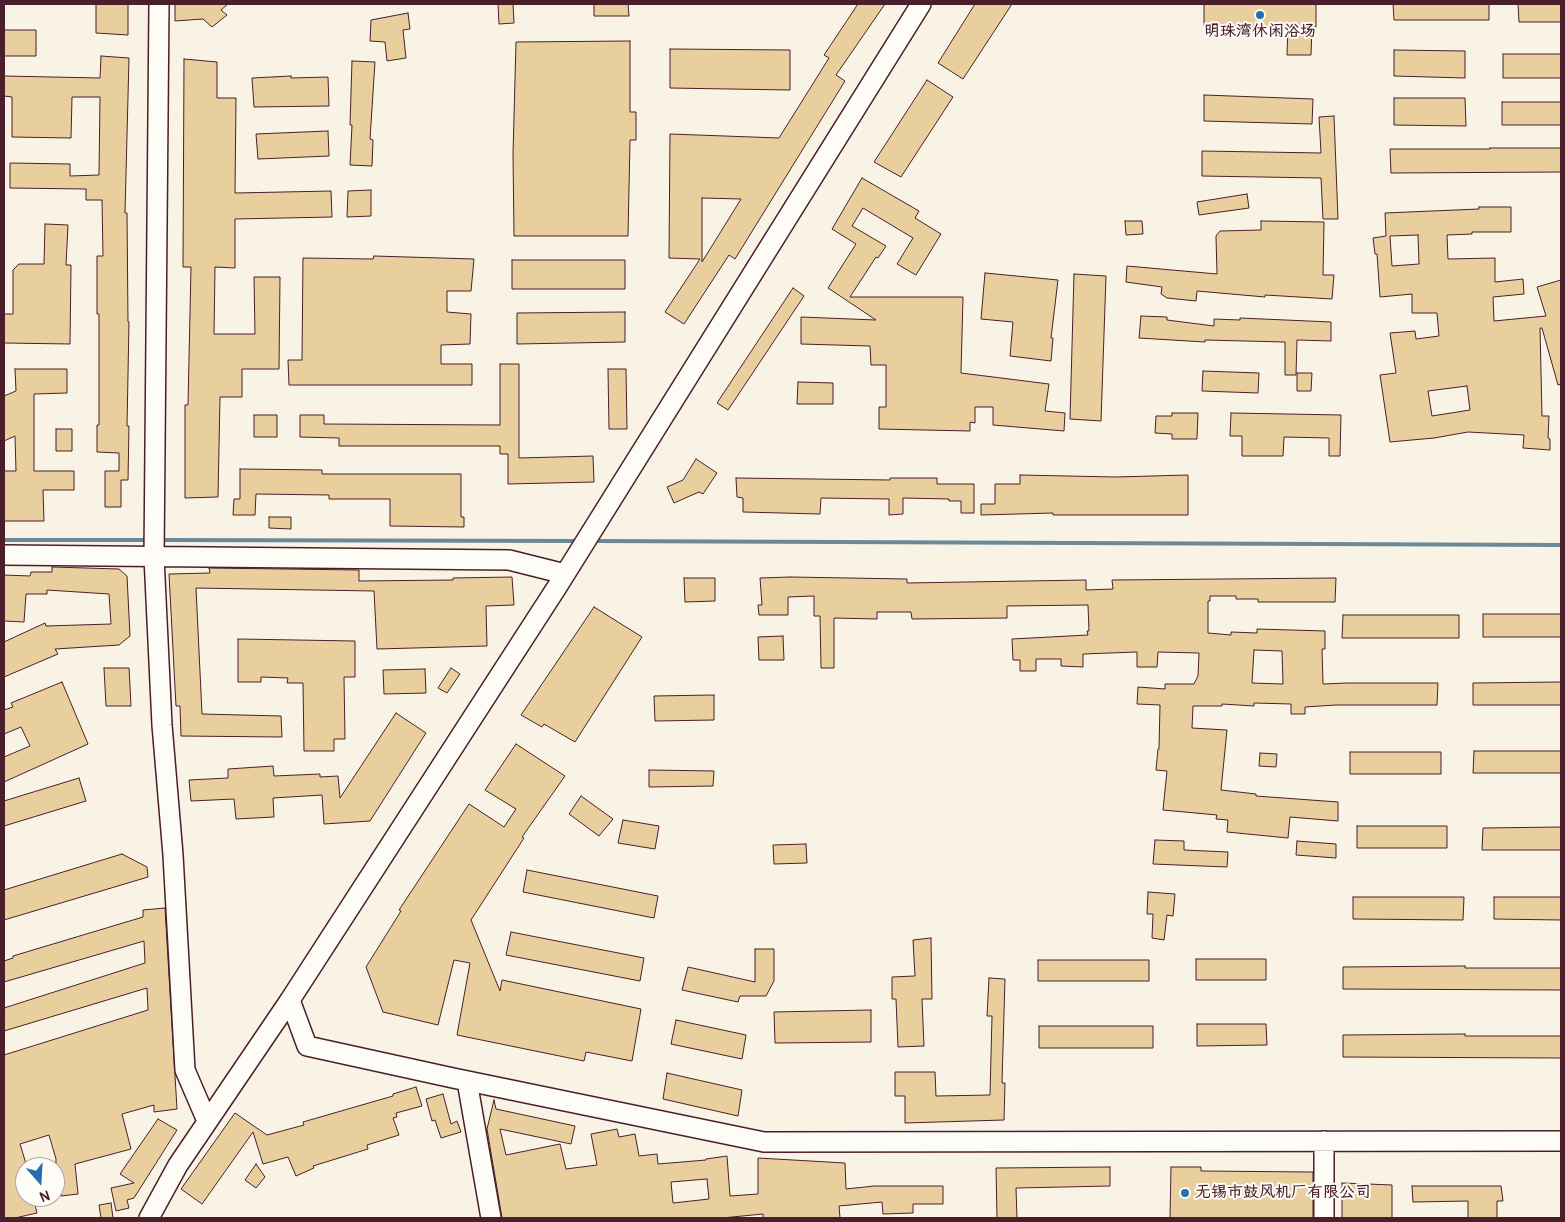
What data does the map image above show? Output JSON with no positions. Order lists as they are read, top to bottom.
{
  "places": ["明珠湾休闲浴场", "无锡市鼓风机厂有限公司"],
  "north": "bottom"
}
